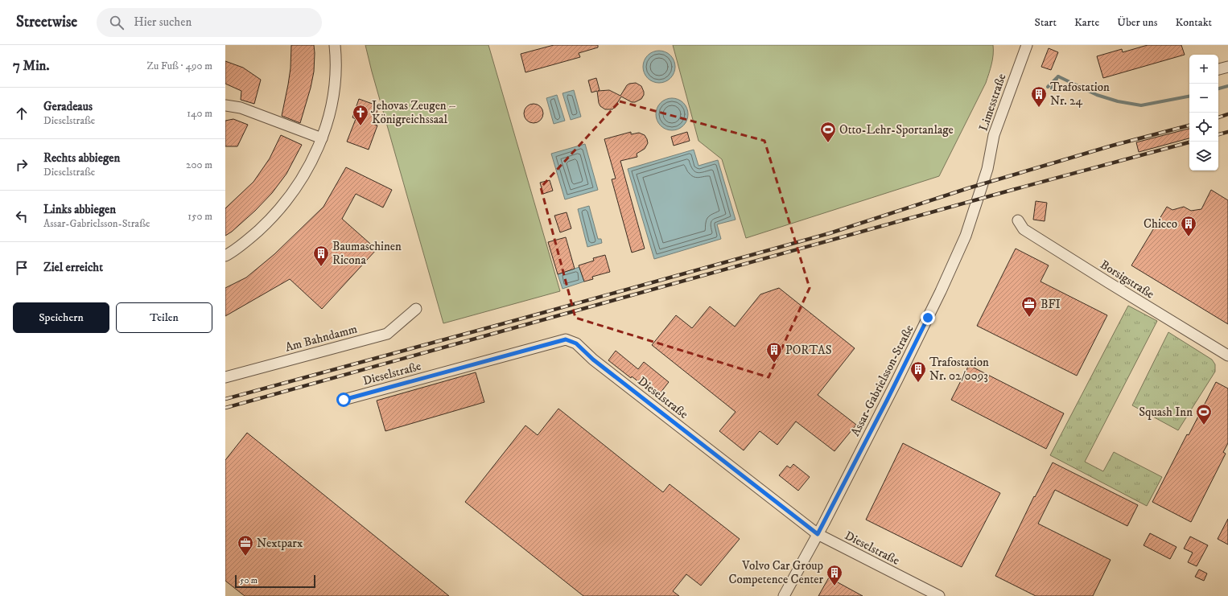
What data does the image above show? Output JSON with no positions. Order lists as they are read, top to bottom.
{
  "streets": {
    "street": [
      "Limesstraße",
      "Borsigstraße",
      "Am Bahndamm",
      "Dieselstraße",
      "Assar-Gabrielsson-Straße"
    ]
  },
  "crossings": [
    ["Limesstraße", "Assar-Gabrielsson-Straße"],
    ["Dieselstraße", "Assar-Gabrielsson-Straße"]
  ],
  "places": {
    "building": [
      "Trafostation Nr. 24",
      "Chicco",
      "Baumaschinen Ricona",
      "PORTAS",
      "Trafostation Nr. 02/0093",
      "Volvo Car Group Competence Center"
    ],
    "church": ["Jehovas Zeugen – Königreichssaal"],
    "sports": ["Otto-Lehr-Sportanlage", "Squash Inn"],
    "office": ["BFI", "Nextparx"]
  },
  "scale_bar": "50 m",
  "page": {
    "header": "Streetwise",
    "search": "Hier suchen",
    "nav": [
      "Start",
      "Karte",
      "Über uns",
      "Kontakt"
    ],
    "heading": ["7 Min.", "Zu Fuß · 490 m"],
    "map_buttons": ["+", "−"],
    "list": [
      ["Geradeaus", "Dieselstraße", "140 m"],
      ["Rechts abbiegen", "Dieselstraße", "200 m"],
      ["Links abbiegen", "Assar-Gabrielsson-Straße", "150 m"],
      "Ziel erreicht"
    ],
    "buttons": ["Speichern", "Teilen"],
    "scale": "50 m"
  }
}
